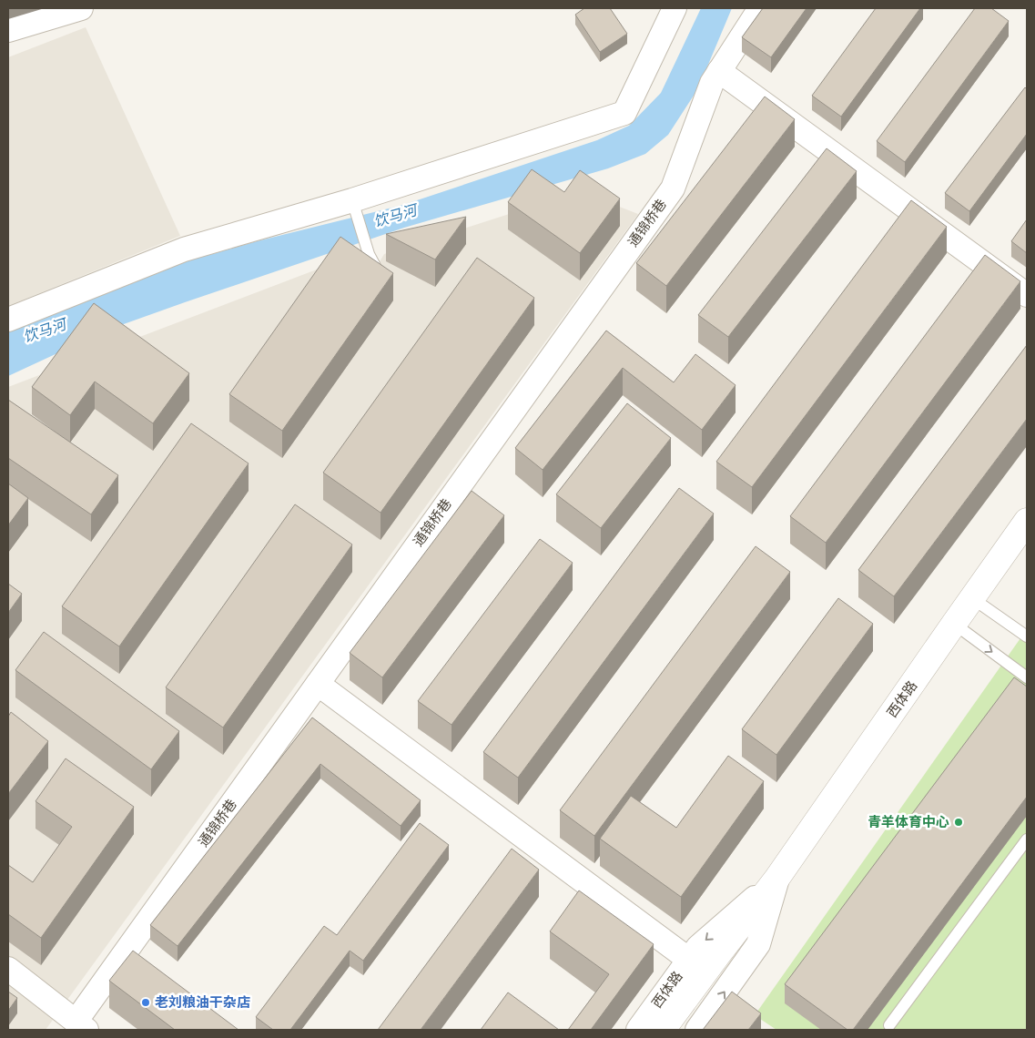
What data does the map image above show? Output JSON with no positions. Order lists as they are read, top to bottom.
{
  "streets": {
    "street": ["通锦桥巷", "西体路"]
  },
  "water": ["饮马河"],
  "places": ["青羊体育中心", "老刘粮油干杂店"]
}
